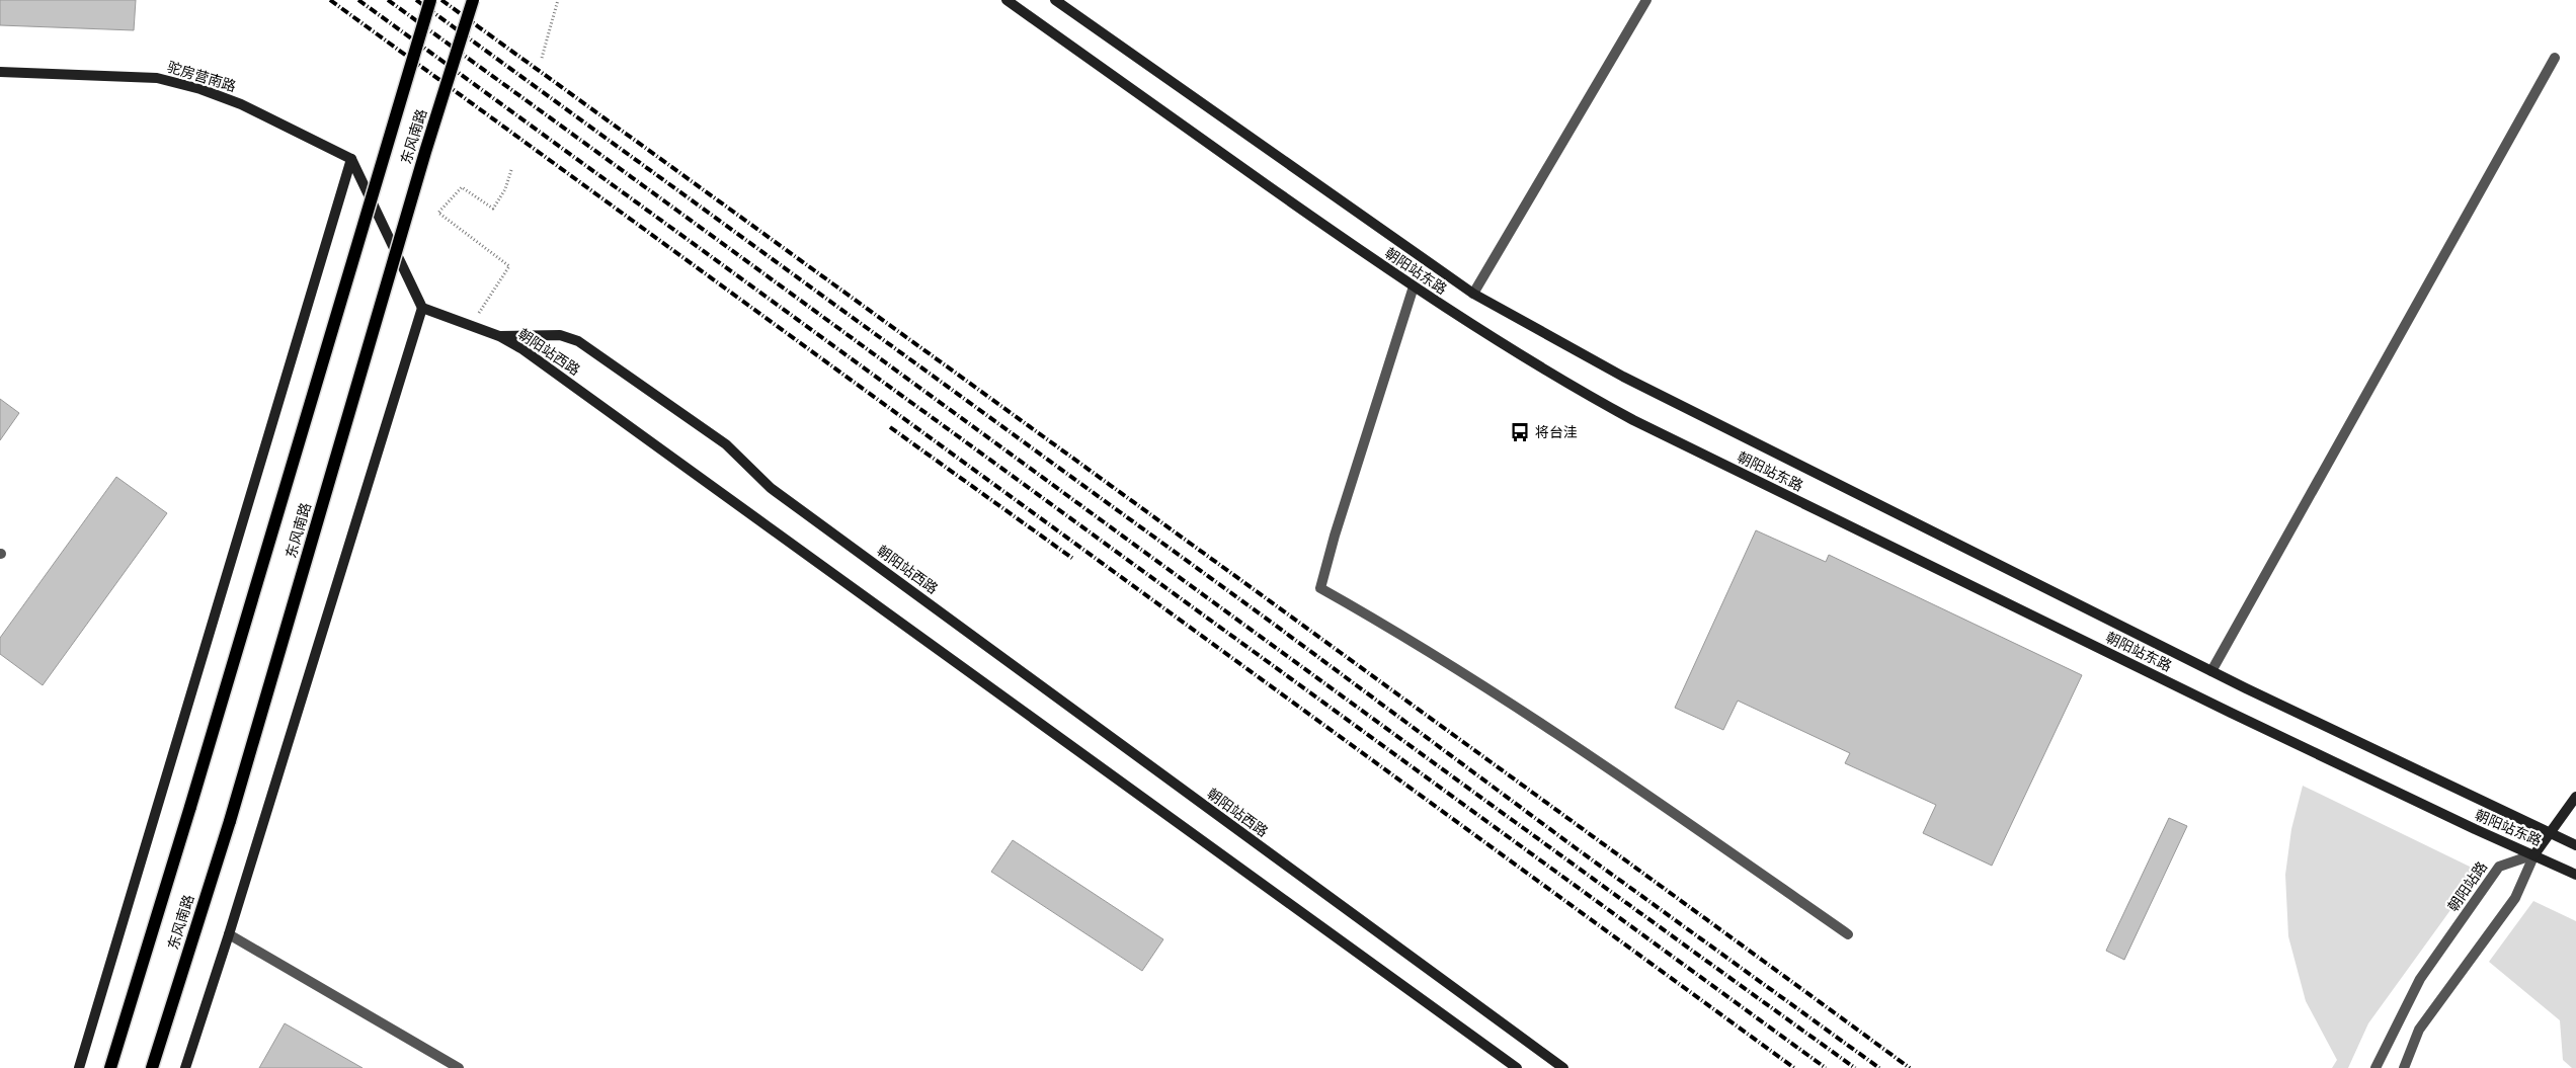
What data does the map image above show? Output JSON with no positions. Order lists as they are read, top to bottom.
{
  "streets": {
    "main road": [
      "驼房营南路",
      "东风南路",
      "朝阳站东路",
      "朝阳站西路"
    ],
    "street": ["朝阳站路"]
  },
  "crossings": [
    ["朝阳站东路", "朝阳站路"]
  ],
  "places": {
    "bus stop": ["将台洼"]
  }
}
